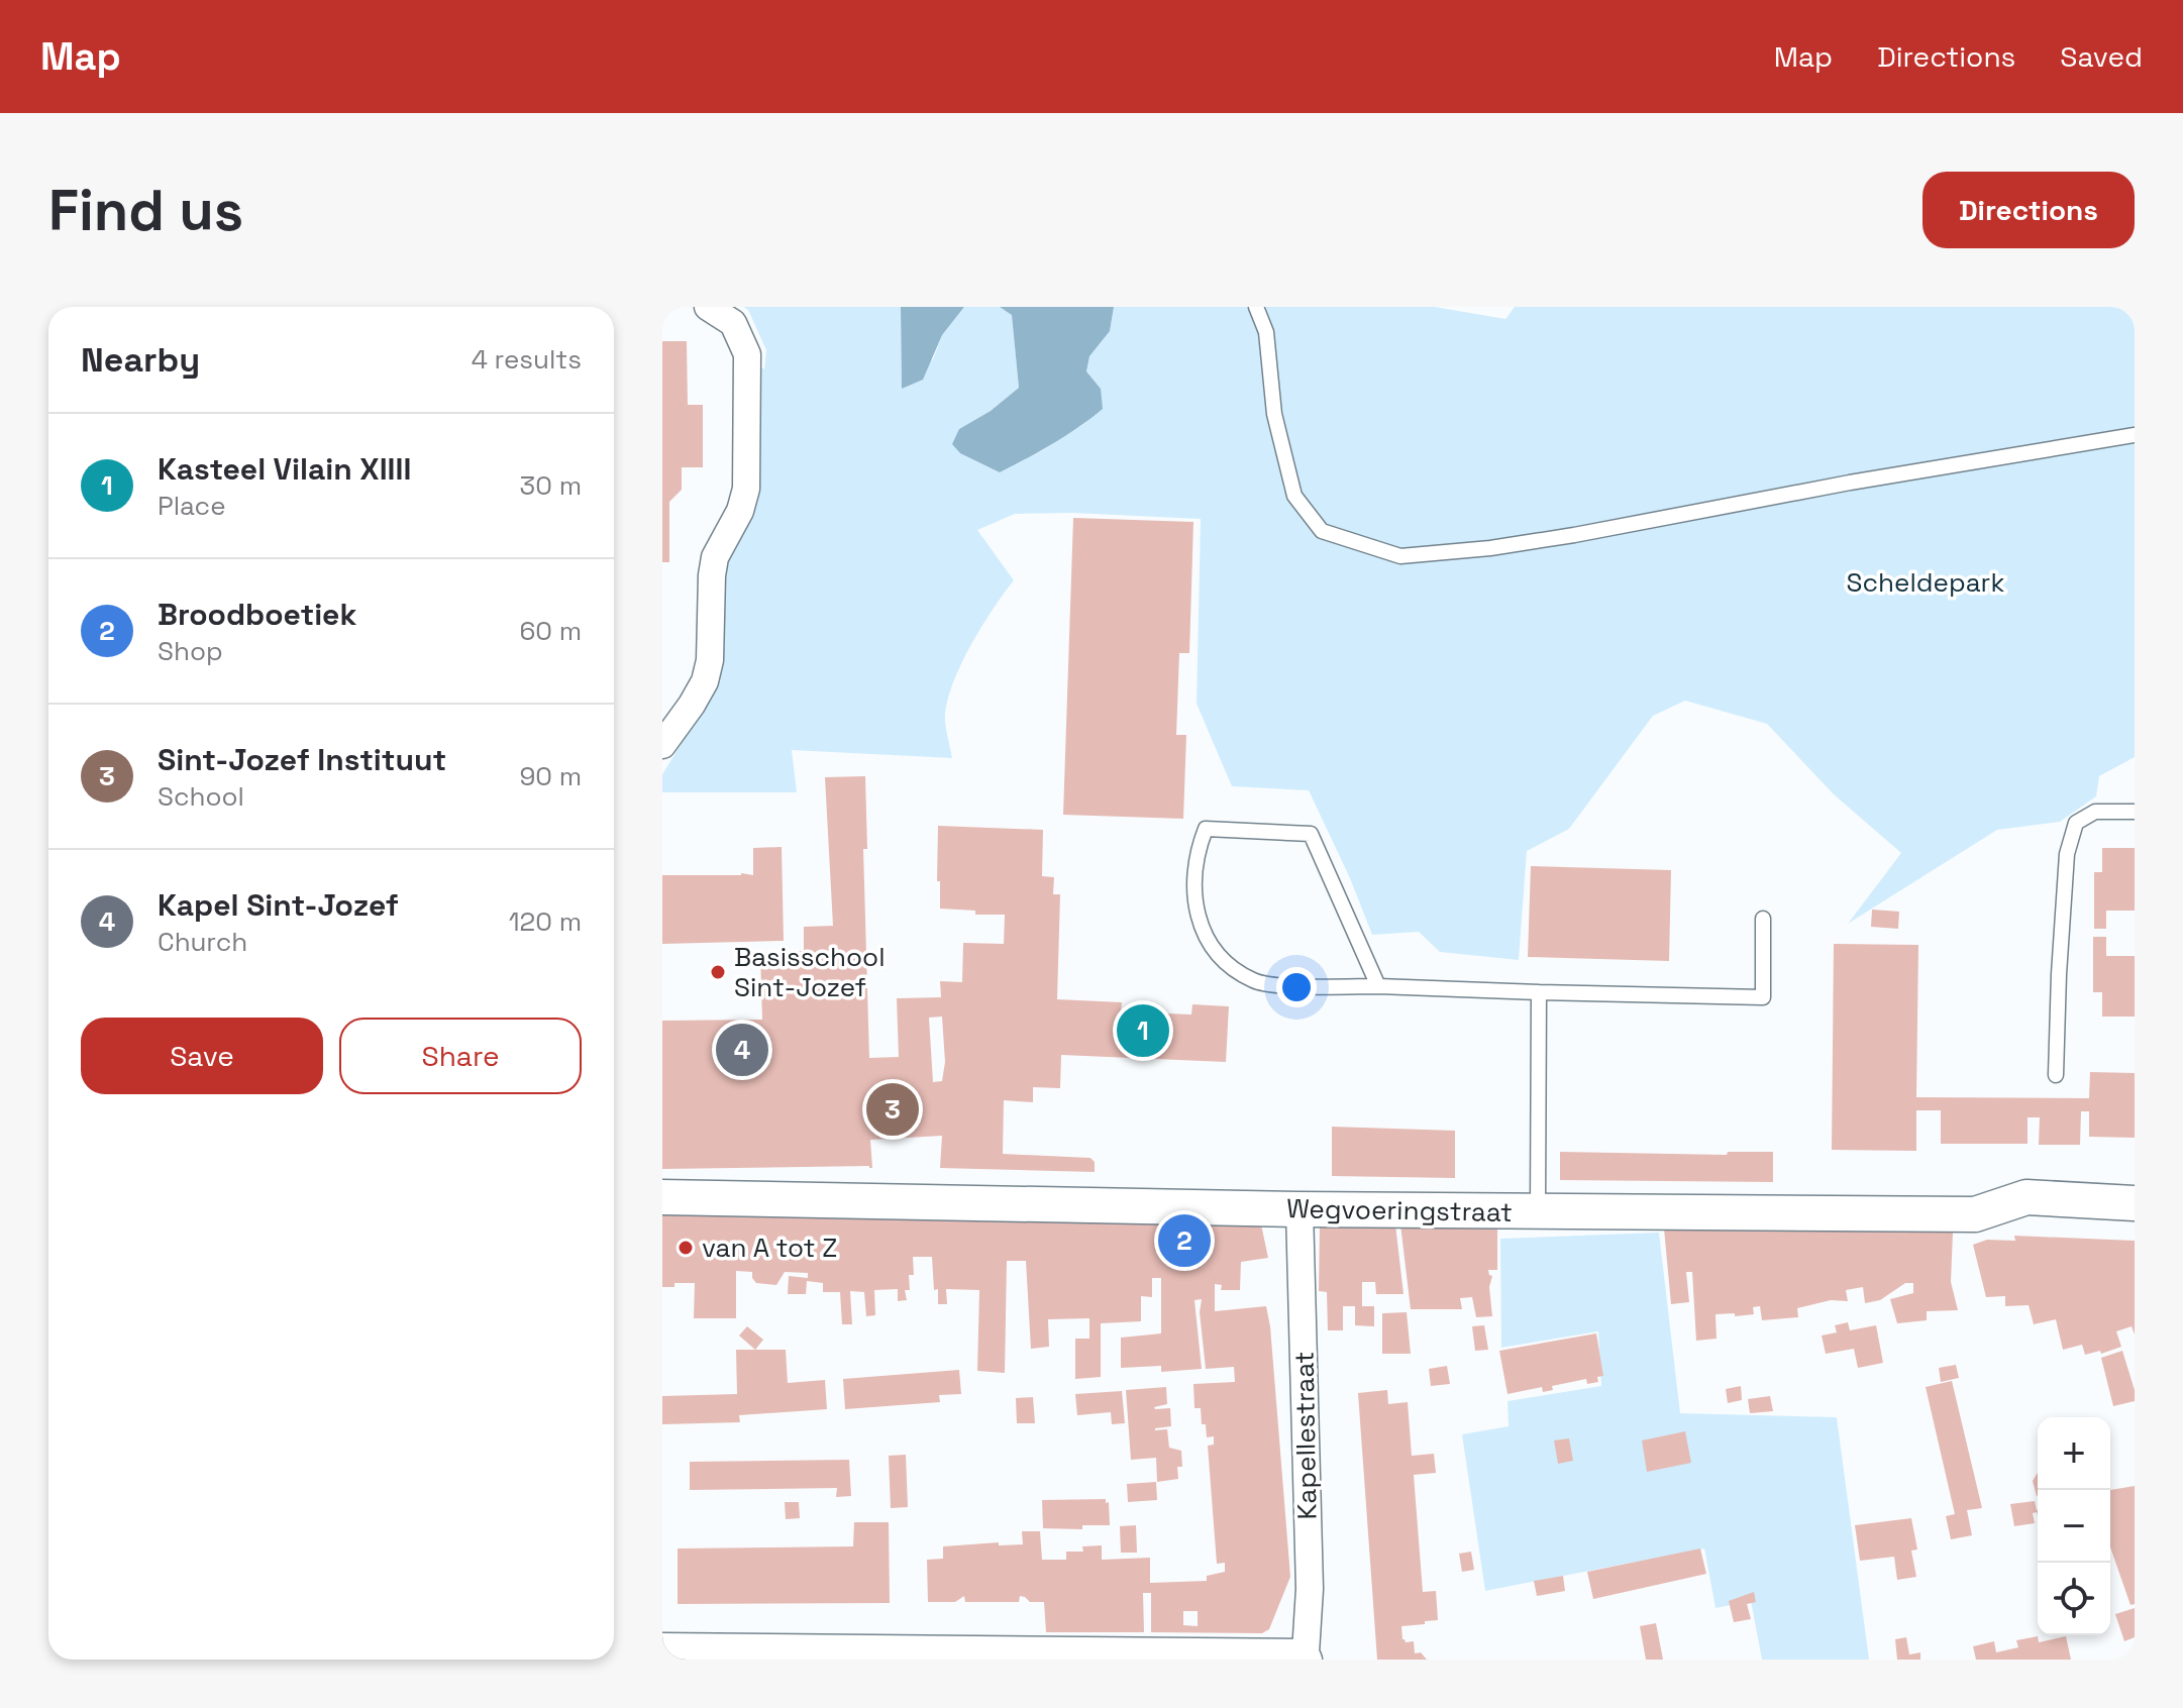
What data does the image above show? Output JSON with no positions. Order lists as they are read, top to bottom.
{
  "streets": {
    "street": ["Wegvoeringstraat", "Kapellestraat"]
  },
  "crossings": [
    ["Wegvoeringstraat", "Kapellestraat"]
  ],
  "parks": ["Scheldepark"],
  "places": ["Basisschool Sint-Jozef", "van A tot Z"],
  "page": {
    "header": "Map",
    "nav": ["Map", "Directions", "Saved"],
    "buttons": [
      "Directions",
      ["Save", "Share"]
    ],
    "title": "Find us",
    "heading": ["Nearby", "4 results"],
    "list": [
      {
        "mark": "1",
        "name": "Kasteel Vilain XIIII",
        "note": "Place",
        "value": "30 m"
      },
      {
        "mark": "2",
        "name": "Broodboetiek",
        "note": "Shop",
        "value": "60 m"
      },
      {
        "mark": "3",
        "name": "Sint-Jozef Instituut",
        "note": "School",
        "value": "90 m"
      },
      {
        "mark": "4",
        "name": "Kapel Sint-Jozef",
        "note": "Church",
        "value": "120 m"
      }
    ],
    "pins": [
      "1",
      "4",
      "3",
      "2"
    ],
    "map_buttons": ["+", "−"]
  }
}
